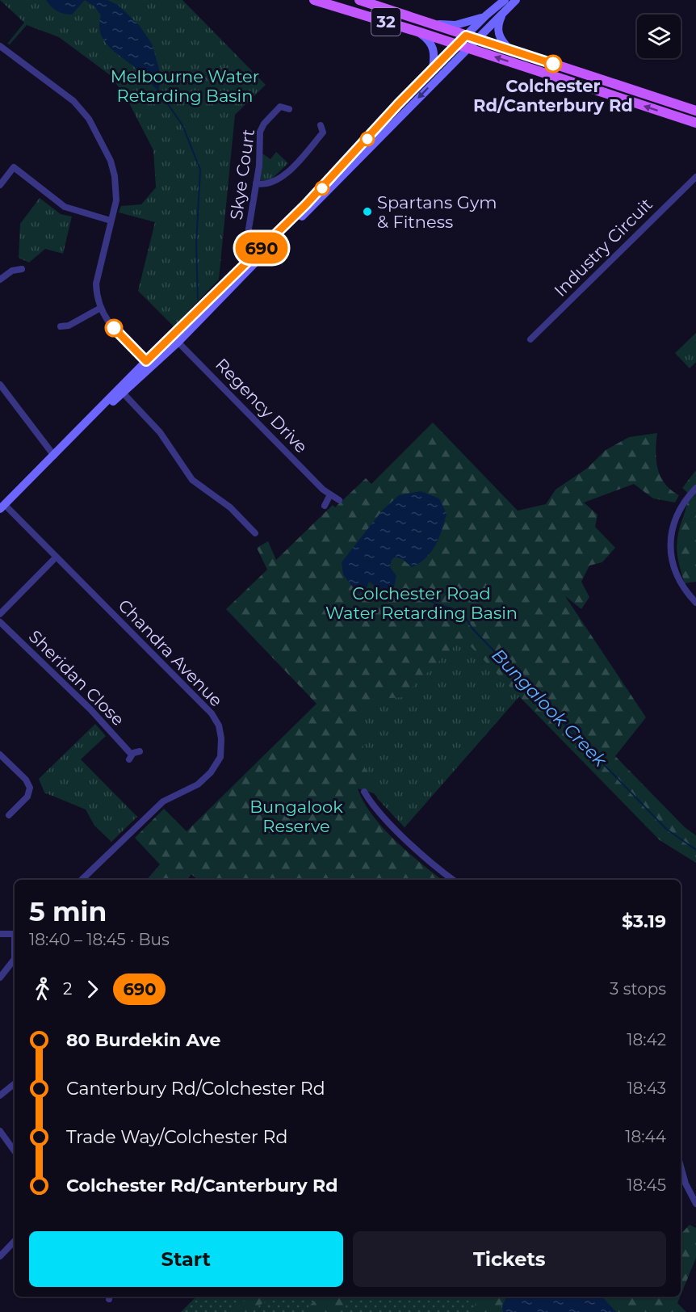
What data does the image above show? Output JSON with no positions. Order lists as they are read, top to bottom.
{
  "streets": {
    "main road": ["32"],
    "street": [
      "Skye Court",
      "Industry Circuit",
      "Regency Drive",
      "Chandra Avenue",
      "Sheridan Close"
    ]
  },
  "water": ["Bungalook Creek"],
  "parks": ["Melbourne Water Retarding Basin", "Colchester Road Water Retarding Basin", "Bungalook Reserve"],
  "places": ["Colchester Rd/Canterbury Rd", "Spartans Gym & Fitness"],
  "lines": ["bus line 690"],
  "page": {
    "on_map": "690",
    "heading": ["5 min", "18:40 – 18:45 · Bus", "$3.19"],
    "legs": ["2", "690", "3 stops"],
    "list": [
      {
        "name": "80 Burdekin Ave",
        "value": "18:42"
      },
      {
        "name": "Canterbury Rd/Colchester Rd",
        "value": "18:43"
      },
      {
        "name": "Trade Way/Colchester Rd",
        "value": "18:44"
      },
      {
        "name": "Colchester Rd/Canterbury Rd",
        "value": "18:45"
      }
    ],
    "buttons": ["Start", "Tickets"]
  }
}
